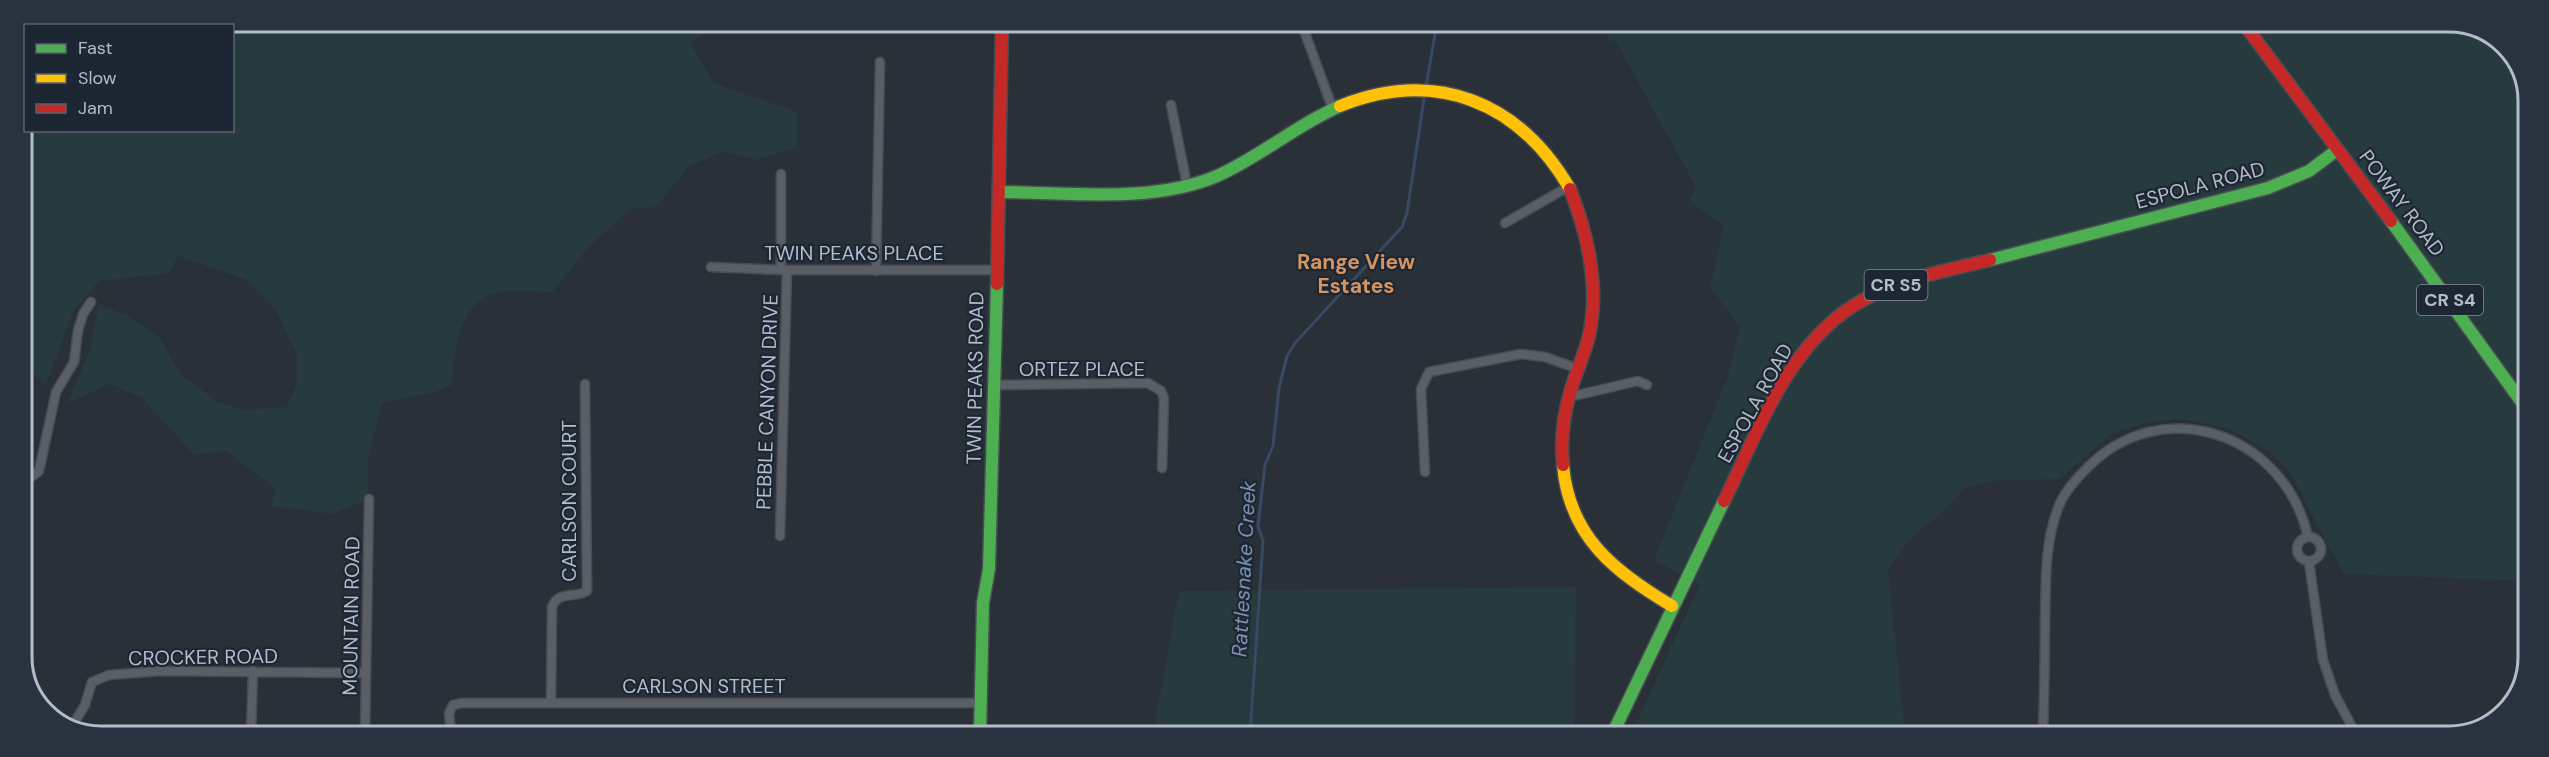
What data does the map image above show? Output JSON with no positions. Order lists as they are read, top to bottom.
{
  "streets": {
    "street": [
      "ESPOLA ROAD",
      "POWAY ROAD",
      "TWIN PEAKS PLACE",
      "CR S5",
      "CR S4",
      "ORTEZ PLACE",
      "TWIN PEAKS ROAD",
      "PEBBLE CANYON DRIVE",
      "CARLSON COURT",
      "MOUNTAIN ROAD",
      "CROCKER ROAD",
      "CARLSON STREET"
    ]
  },
  "crossings": [
    ["ESPOLA ROAD", "POWAY ROAD"],
    ["TWIN PEAKS PLACE", "TWIN PEAKS ROAD"],
    ["TWIN PEAKS PLACE", "PEBBLE CANYON DRIVE"],
    ["ORTEZ PLACE", "TWIN PEAKS ROAD"],
    ["TWIN PEAKS ROAD", "CARLSON STREET"],
    ["CARLSON COURT", "CARLSON STREET"],
    ["MOUNTAIN ROAD", "CROCKER ROAD"]
  ],
  "districts": ["Range View Estates"],
  "water": ["Rattlesnake Creek"],
  "legend": ["Fast", "Slow", "Jam"]
}
